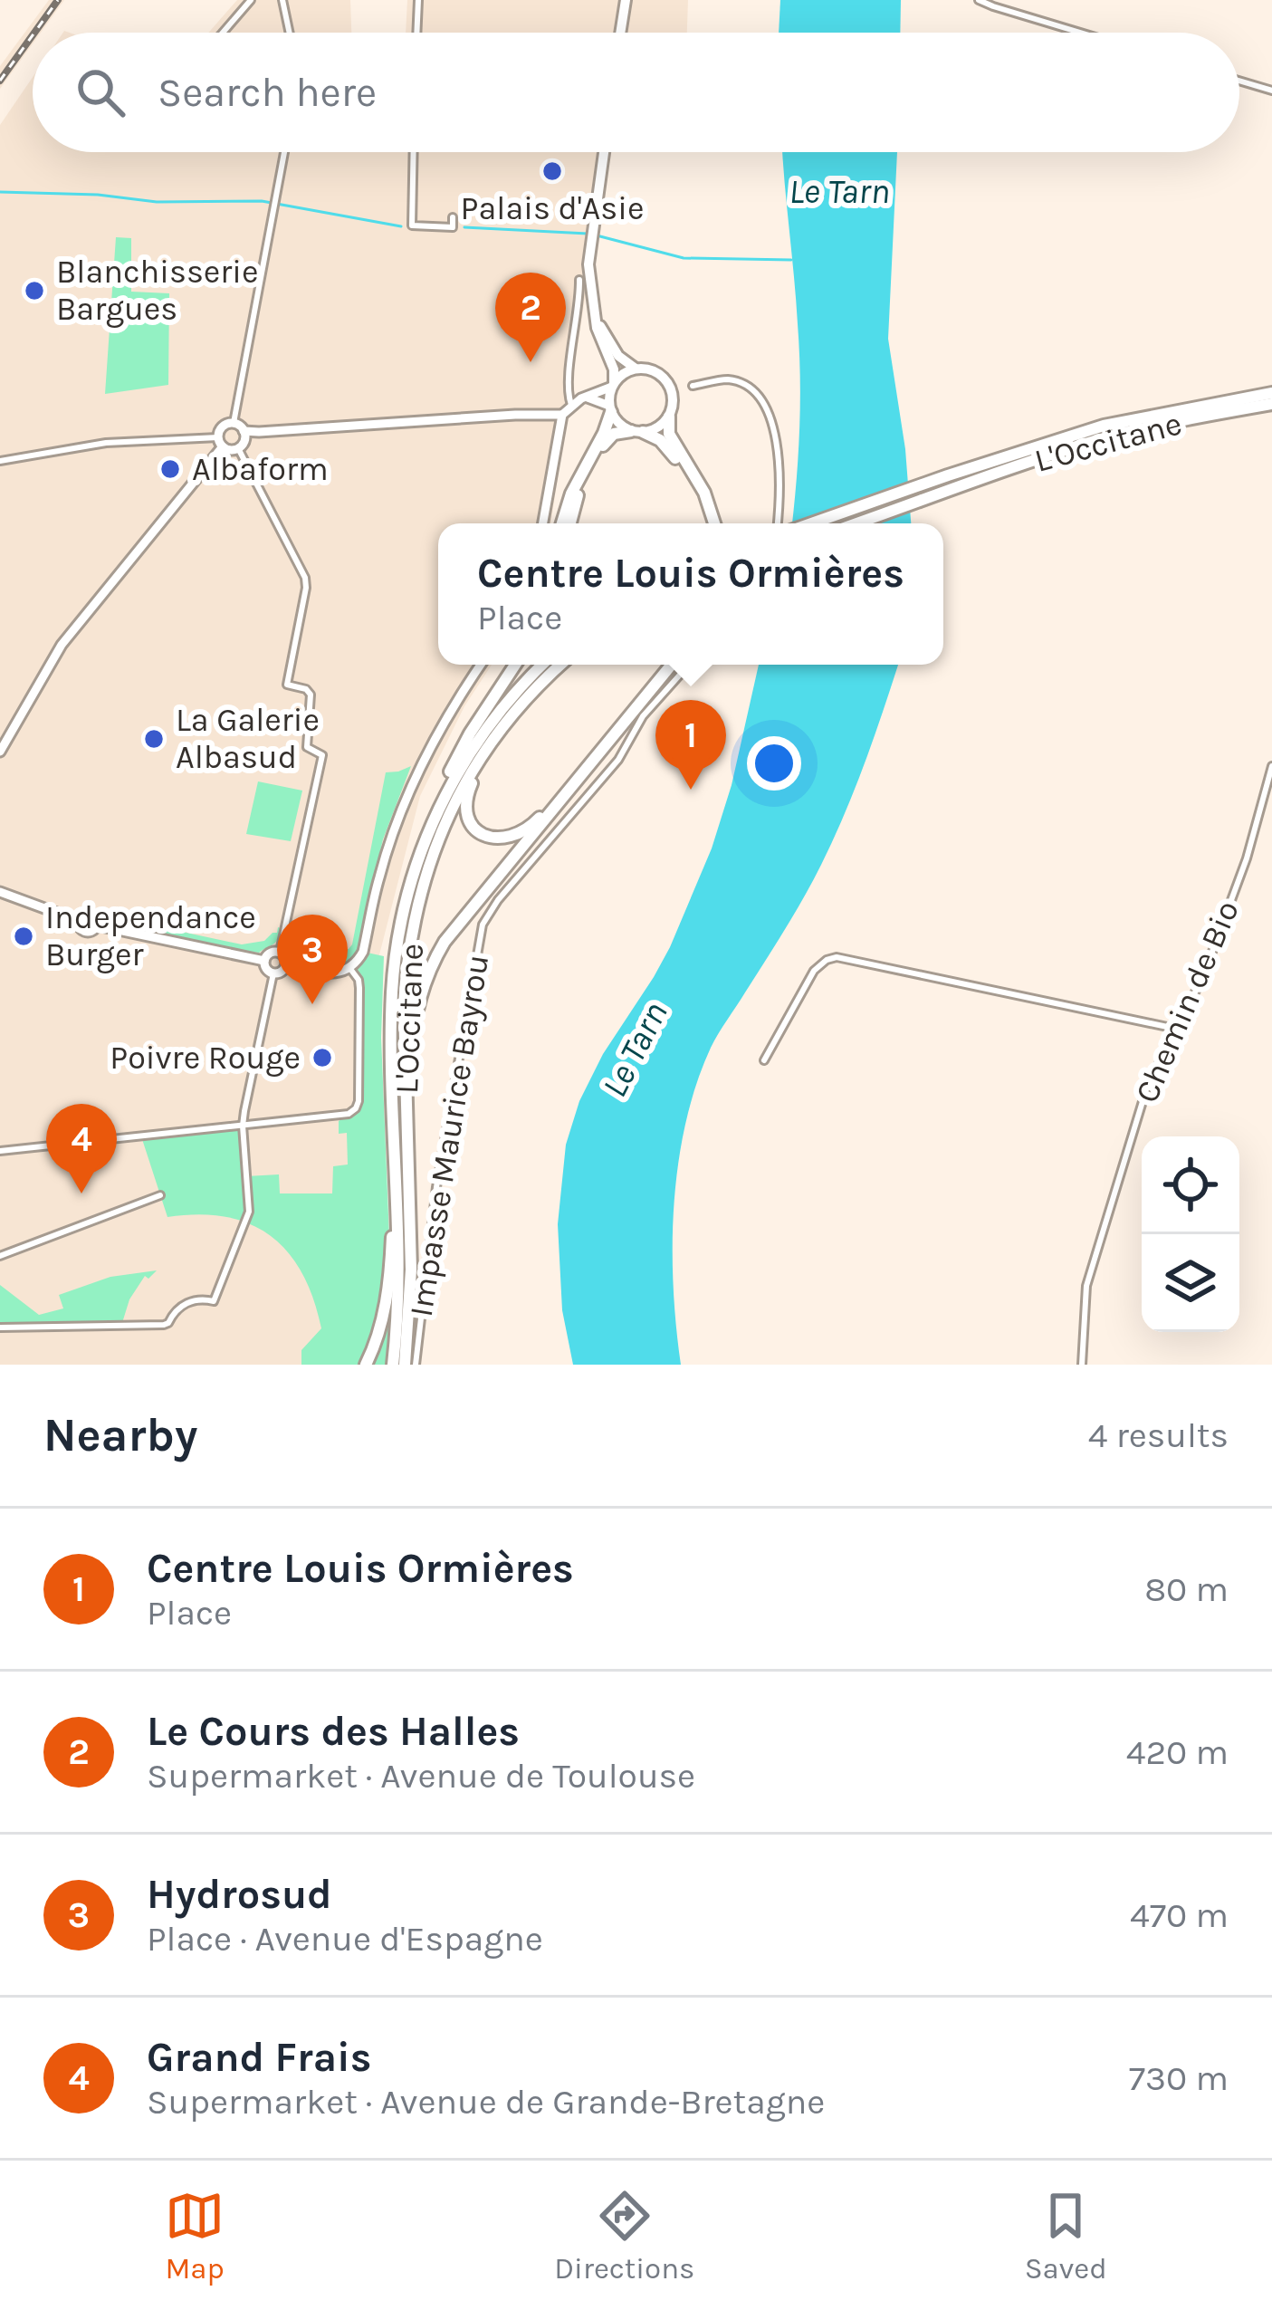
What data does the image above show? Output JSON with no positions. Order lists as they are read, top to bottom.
{
  "streets": {
    "highway": ["L'Occitane"],
    "street": ["Chemin de Bio", "Impasse Maurice Bayrou"]
  },
  "water": ["Le Tarn"],
  "places": [
    "Palais d'Asie",
    "Blanchisserie Bargues",
    "Albaform",
    "La Galerie Albasud",
    "Independance Burger",
    "Poivre Rouge"
  ],
  "page": {
    "search": "Search here",
    "pins": [
      "2",
      "1",
      "3",
      "4"
    ],
    "popup": ["Centre Louis Ormières", "Place"],
    "heading": ["Nearby", "4 results"],
    "list": [
      {
        "mark": "1",
        "name": "Centre Louis Ormières",
        "note": "Place",
        "value": "80 m"
      },
      {
        "mark": "2",
        "name": "Le Cours des Halles",
        "note": "Supermarket · Avenue de Toulouse",
        "value": "420 m"
      },
      {
        "mark": "3",
        "name": "Hydrosud",
        "note": "Place · Avenue d'Espagne",
        "value": "470 m"
      },
      {
        "mark": "4",
        "name": "Grand Frais",
        "note": "Supermarket · Avenue de Grande-Bretagne",
        "value": "730 m"
      }
    ],
    "nav": ["Map", "Directions", "Saved"]
  }
}
